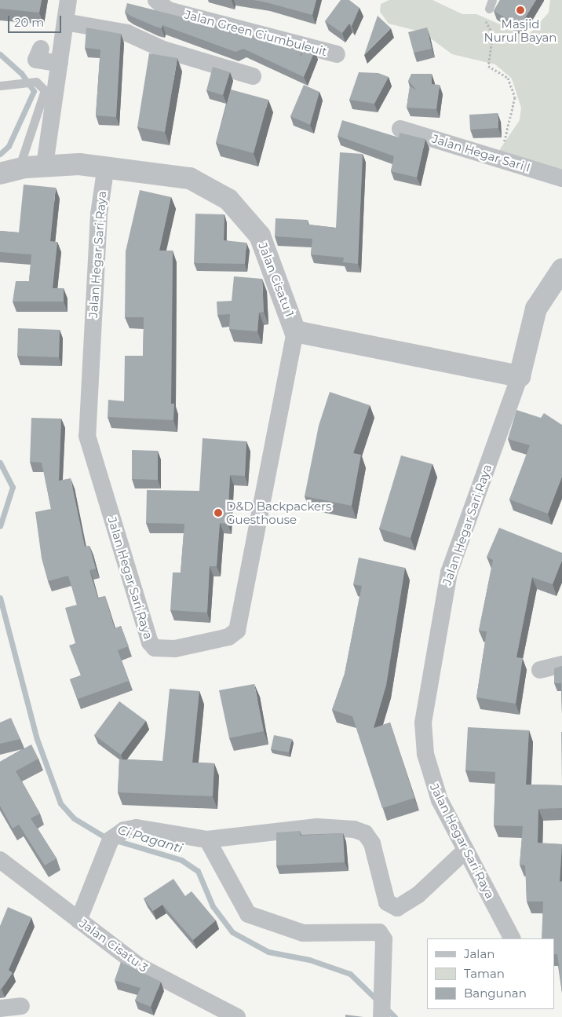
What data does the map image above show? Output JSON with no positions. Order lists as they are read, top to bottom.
{
  "streets": {
    "street": [
      "Jalan Green Ciumbuleuit",
      "Jalan Hegar Sari I",
      "Jalan Hegar Sari Raya",
      "Jalan Cisatu 1",
      "Jalan Cisatu 3"
    ]
  },
  "crossings": [
    ["Jalan Hegar Sari Raya", "Jalan Cisatu 1"]
  ],
  "water": ["Ci Paganti"],
  "places": ["Masjid Nurul Bayan", "D&D Backpackers Guesthouse"],
  "legend": ["Jalan", "Taman", "Bangunan"],
  "scale_bar": "20 m"
}
